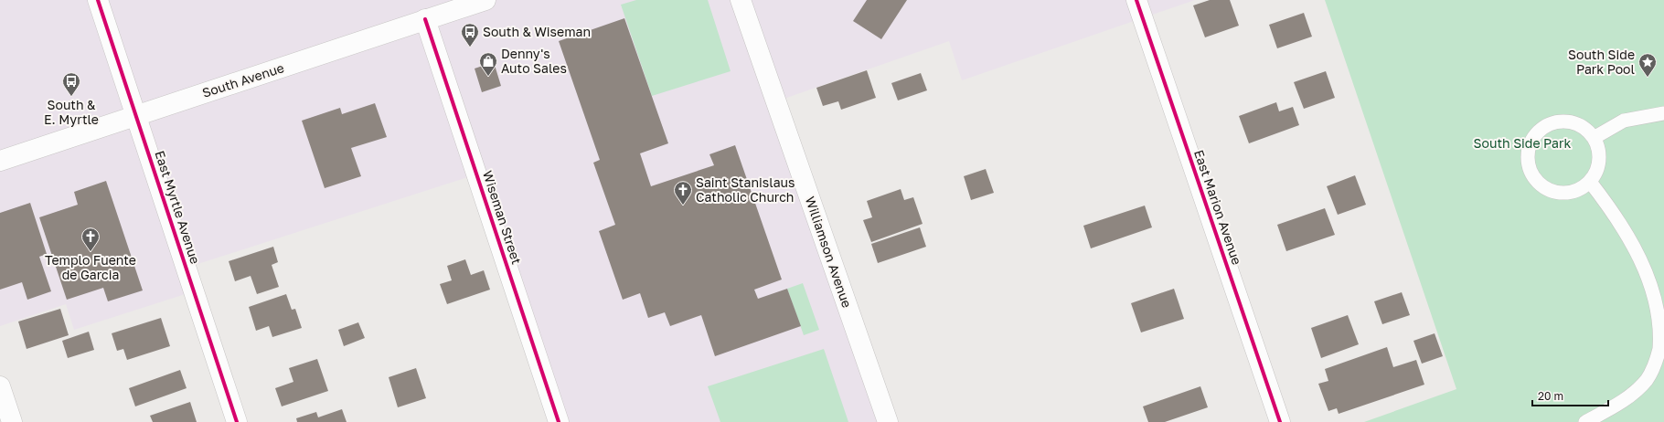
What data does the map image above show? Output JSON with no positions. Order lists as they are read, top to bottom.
{
  "streets": {
    "street": [
      "South Avenue",
      "East Myrtle Avenue",
      "East Marion Avenue",
      "Wiseman Street",
      "Williamson Avenue"
    ]
  },
  "crossings": [
    ["South Avenue", "East Myrtle Avenue"],
    ["South Avenue", "Wiseman Street"]
  ],
  "parks": ["South Side Park"],
  "places": {
    "bus stop": ["South & Wiseman", "South & E. Myrtle"],
    "shop": ["Denny's Auto Sales"],
    "place": ["South Side Park Pool"],
    "church": ["Saint Stanislaus Catholic Church", "Templo Fuente de Garcia"]
  },
  "scale_bar": "20 m"
}
